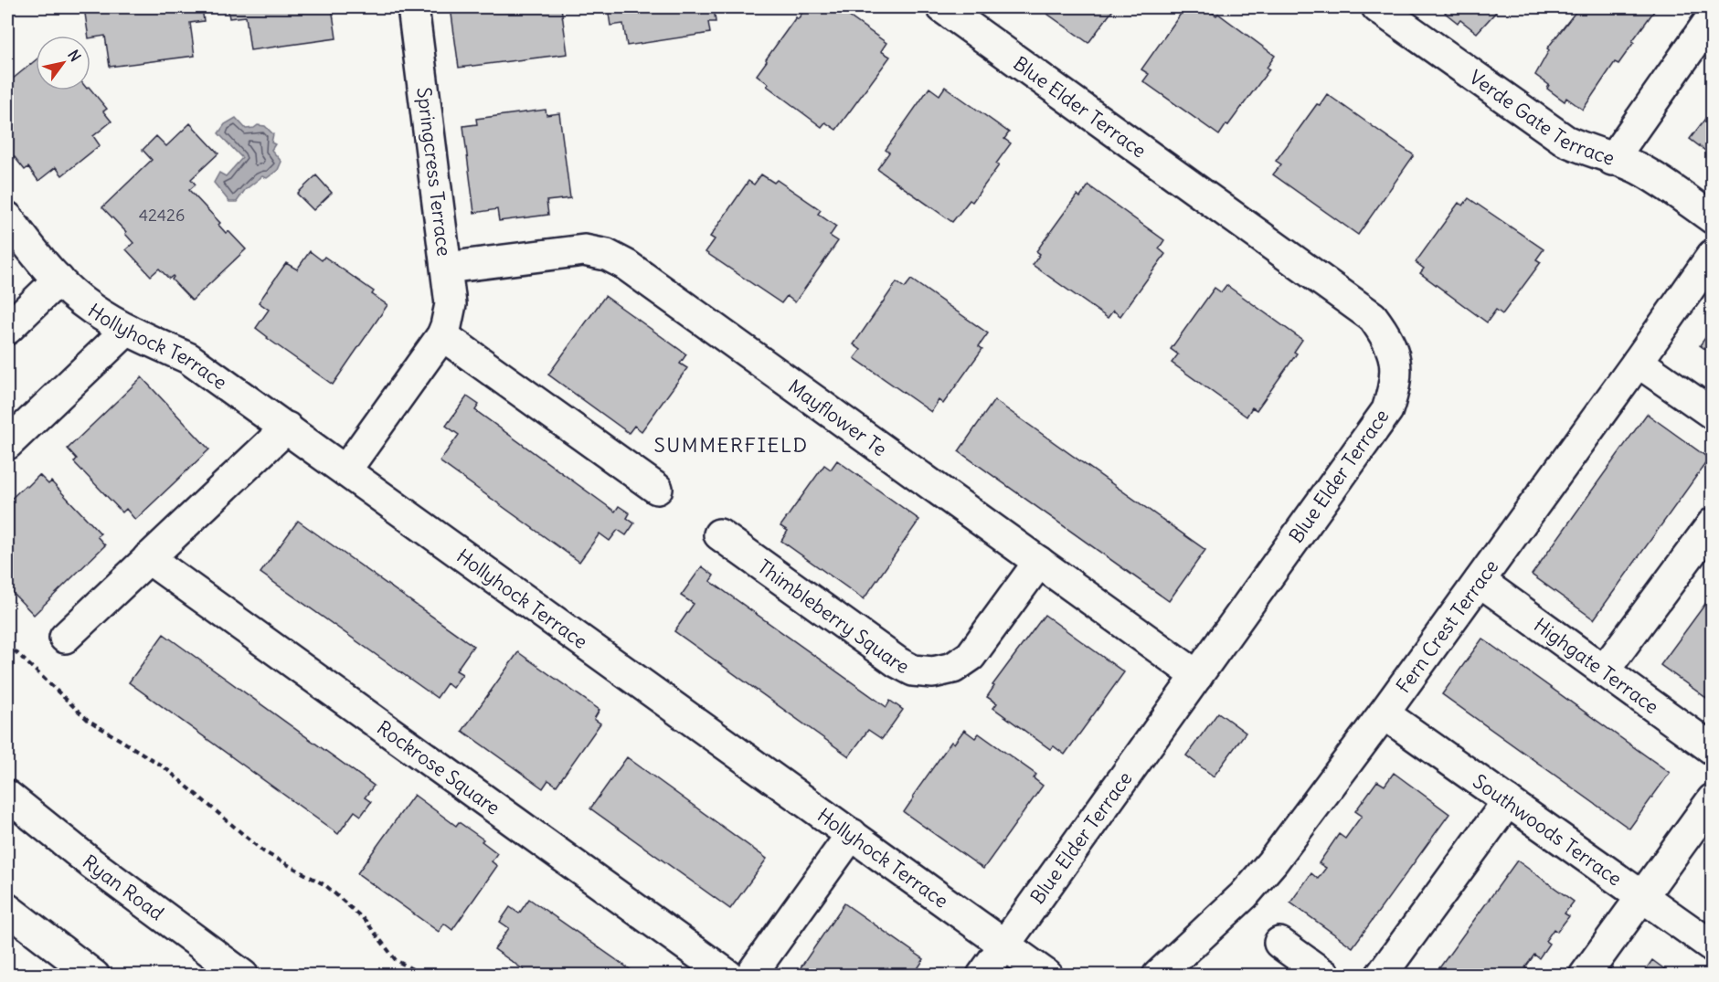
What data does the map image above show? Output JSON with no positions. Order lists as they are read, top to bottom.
{
  "streets": {
    "street": [
      "Blue Elder Terrace",
      "Verde Gate Terrace",
      "Springcress Terrace",
      "Hollyhock Terrace",
      "Mayflower Te",
      "Thimbleberry Square",
      "Fern Crest Terrace",
      "Highgate Terrace",
      "Rockrose Square",
      "Southwoods Terrace",
      "Ryan Road"
    ]
  },
  "crossings": [
    ["Blue Elder Terrace", "Hollyhock Terrace"],
    ["Blue Elder Terrace", "Mayflower Te"],
    ["Springcress Terrace", "Hollyhock Terrace"],
    ["Springcress Terrace", "Mayflower Te"],
    ["Mayflower Te", "Thimbleberry Square"],
    ["Fern Crest Terrace", "Highgate Terrace"],
    ["Fern Crest Terrace", "Southwoods Terrace"]
  ],
  "districts": ["SUMMERFIELD"],
  "house_numbers": ["42426"],
  "north": "top right"
}
